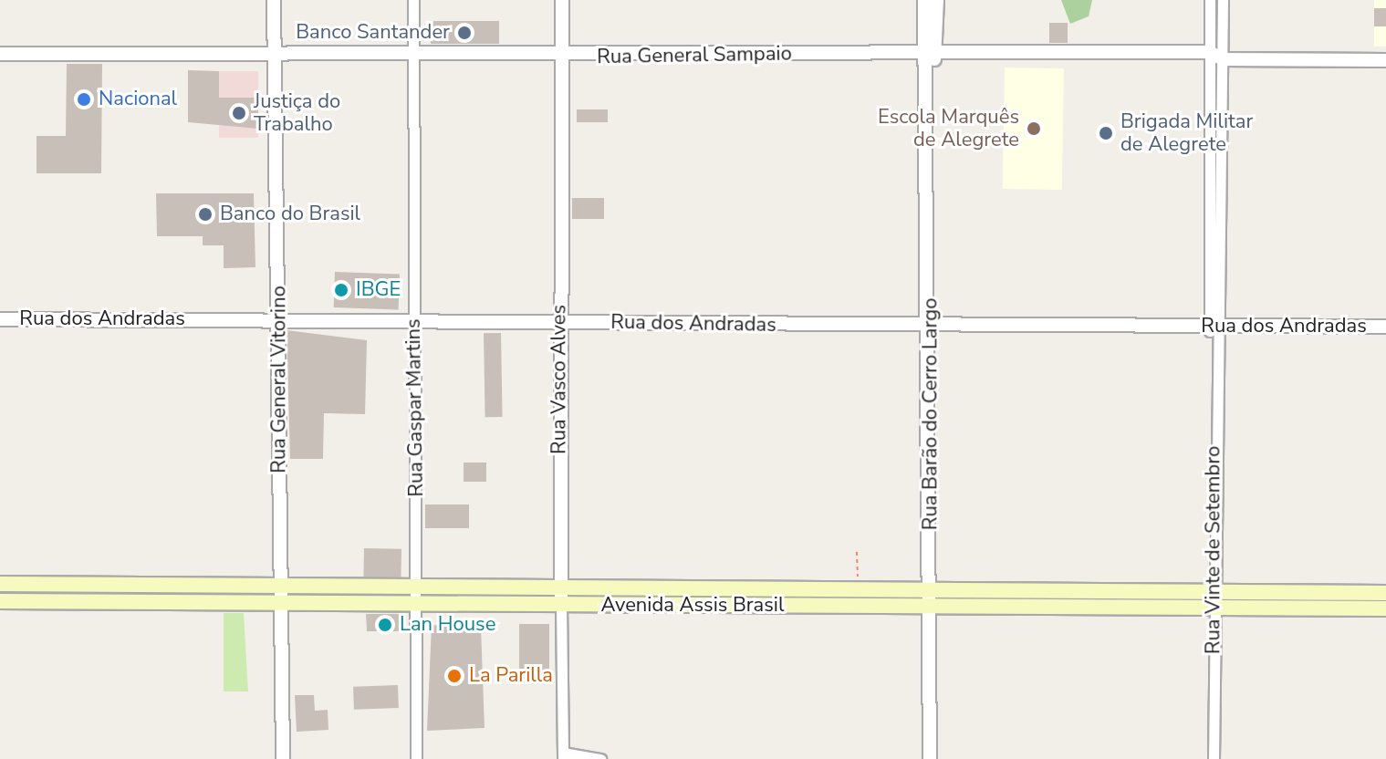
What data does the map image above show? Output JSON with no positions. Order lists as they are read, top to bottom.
{
  "streets": {
    "main road": ["Avenida Assis Brasil"],
    "street": [
      "Rua General Sampaio",
      "Rua dos Andradas",
      "Rua General Vitorino",
      "Rua Vasco Alves",
      "Rua Gaspar Martins",
      "Rua Barão do Cerro Largo",
      "Rua Vinte de Setembro"
    ]
  },
  "crossings": [
    ["Rua General Sampaio", "Rua General Vitorino"],
    ["Rua General Sampaio", "Rua Vasco Alves"],
    ["Rua General Sampaio", "Rua Gaspar Martins"],
    ["Rua General Sampaio", "Rua Barão do Cerro Largo"],
    ["Rua General Sampaio", "Rua Vinte de Setembro"],
    ["Rua dos Andradas", "Rua General Vitorino"],
    ["Rua dos Andradas", "Rua Vasco Alves"],
    ["Rua dos Andradas", "Rua Gaspar Martins"],
    ["Rua dos Andradas", "Rua Barão do Cerro Largo"],
    ["Rua dos Andradas", "Rua Vinte de Setembro"],
    ["Rua General Vitorino", "Avenida Assis Brasil"],
    ["Rua Vasco Alves", "Avenida Assis Brasil"],
    ["Rua Gaspar Martins", "Avenida Assis Brasil"],
    ["Rua Barão do Cerro Largo", "Avenida Assis Brasil"],
    ["Rua Vinte de Setembro", "Avenida Assis Brasil"]
  ],
  "places": [
    "Banco Santander",
    "Nacional",
    "Justiça do Trabalho",
    "Escola Marquês de Alegrete",
    "Brigada Militar de Alegrete",
    "Banco do Brasil",
    "IBGE",
    "Lan House",
    "La Parilla"
  ]
}
